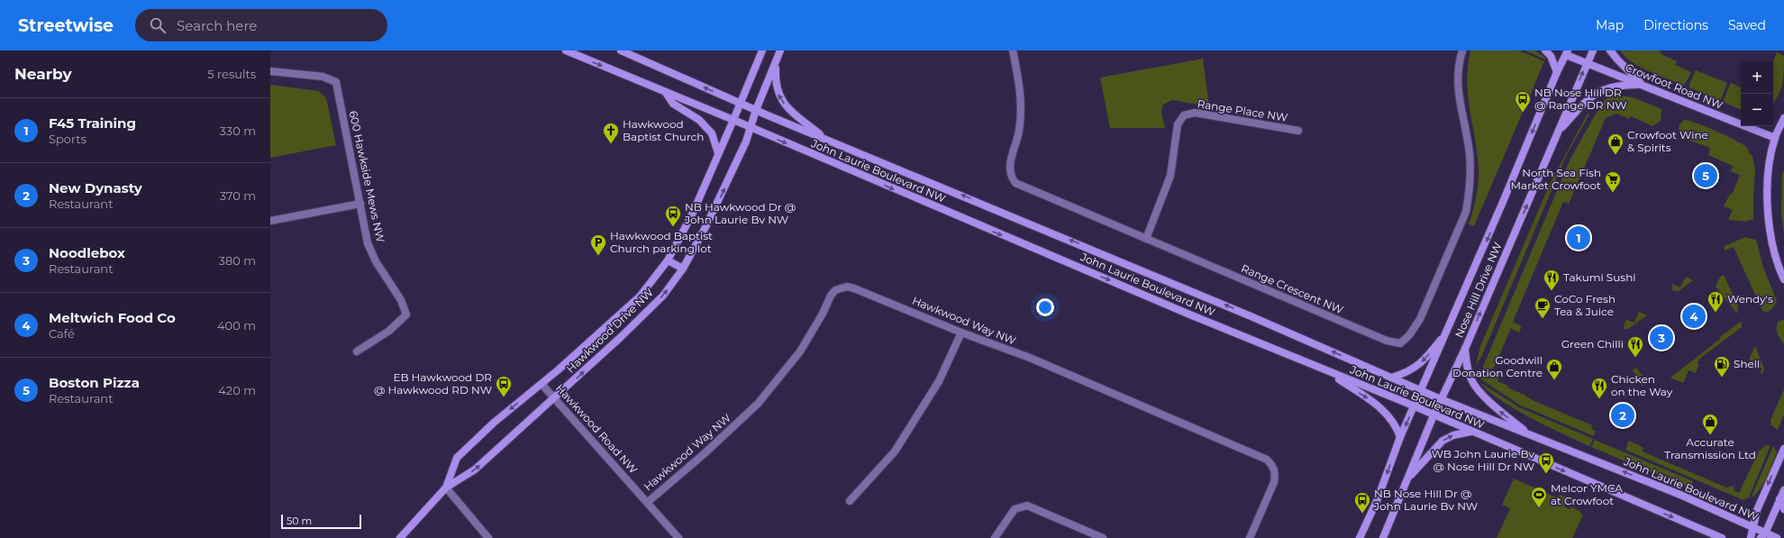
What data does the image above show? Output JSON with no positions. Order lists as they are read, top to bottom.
{
  "streets": {
    "main road": [
      "Crowfoot Road NW",
      "John Laurie Boulevard NW",
      "Nose Hill Drive NW",
      "Hawkwood Drive NW"
    ],
    "street": [
      "Range Place NW",
      "600 Hawkside Mews NW",
      "Range Crescent NW",
      "Hawkwood Way NW",
      "Hawkwood Road NW"
    ]
  },
  "crossings": [
    ["Crowfoot Road NW", "Nose Hill Drive NW"],
    ["Range Place NW", "Range Crescent NW"],
    ["John Laurie Boulevard NW", "Nose Hill Drive NW"],
    ["John Laurie Boulevard NW", "Hawkwood Drive NW"],
    ["Hawkwood Way NW", "Hawkwood Road NW"],
    ["Hawkwood Drive NW", "Hawkwood Road NW"]
  ],
  "places": {
    "bus stop": [
      "NB Nose Hill DR @ Range DR NW",
      "NB Hawkwood Dr @ John Laurie Bv NW",
      "EB Hawkwood DR @ Hawkwood RD NW",
      "WB John Laurie Bv @ Nose Hill Dr NW",
      "NB Nose Hill Dr @ John Laurie Bv NW"
    ],
    "church": ["Hawkwood Baptist Church"],
    "shop": ["Crowfoot Wine & Spirits", "Goodwill Donation Centre", "Accurate Transmission Ltd"],
    "supermarket": ["North Sea Fish Market Crowfoot"],
    "parking": ["Hawkwood Baptist Church parking lot"],
    "restaurant": [
      "Takumi Sushi",
      "Wendy's",
      "Green Chilli",
      "Chicken on the Way"
    ],
    "cafe": ["CoCo Fresh Tea & Juice"],
    "fuel station": ["Shell"],
    "sports": ["Melcor YMCA at Crowfoot"]
  },
  "scale_bar": "50 m",
  "page": {
    "header": "Streetwise",
    "search": "Search here",
    "nav": ["Map", "Directions", "Saved"],
    "heading": ["Nearby", "5 results"],
    "map_buttons": ["+", "−"],
    "list": [
      {
        "mark": "1",
        "name": "F45 Training",
        "note": "Sports",
        "value": "330 m"
      },
      {
        "mark": "2",
        "name": "New Dynasty",
        "note": "Restaurant",
        "value": "370 m"
      },
      {
        "mark": "3",
        "name": "Noodlebox",
        "note": "Restaurant",
        "value": "380 m"
      },
      {
        "mark": "4",
        "name": "Meltwich Food Co",
        "note": "Café",
        "value": "400 m"
      },
      {
        "mark": "5",
        "name": "Boston Pizza",
        "note": "Restaurant",
        "value": "420 m"
      }
    ],
    "pins": [
      "5",
      "1",
      "4",
      "3",
      "2"
    ],
    "scale": "50 m"
  }
}
